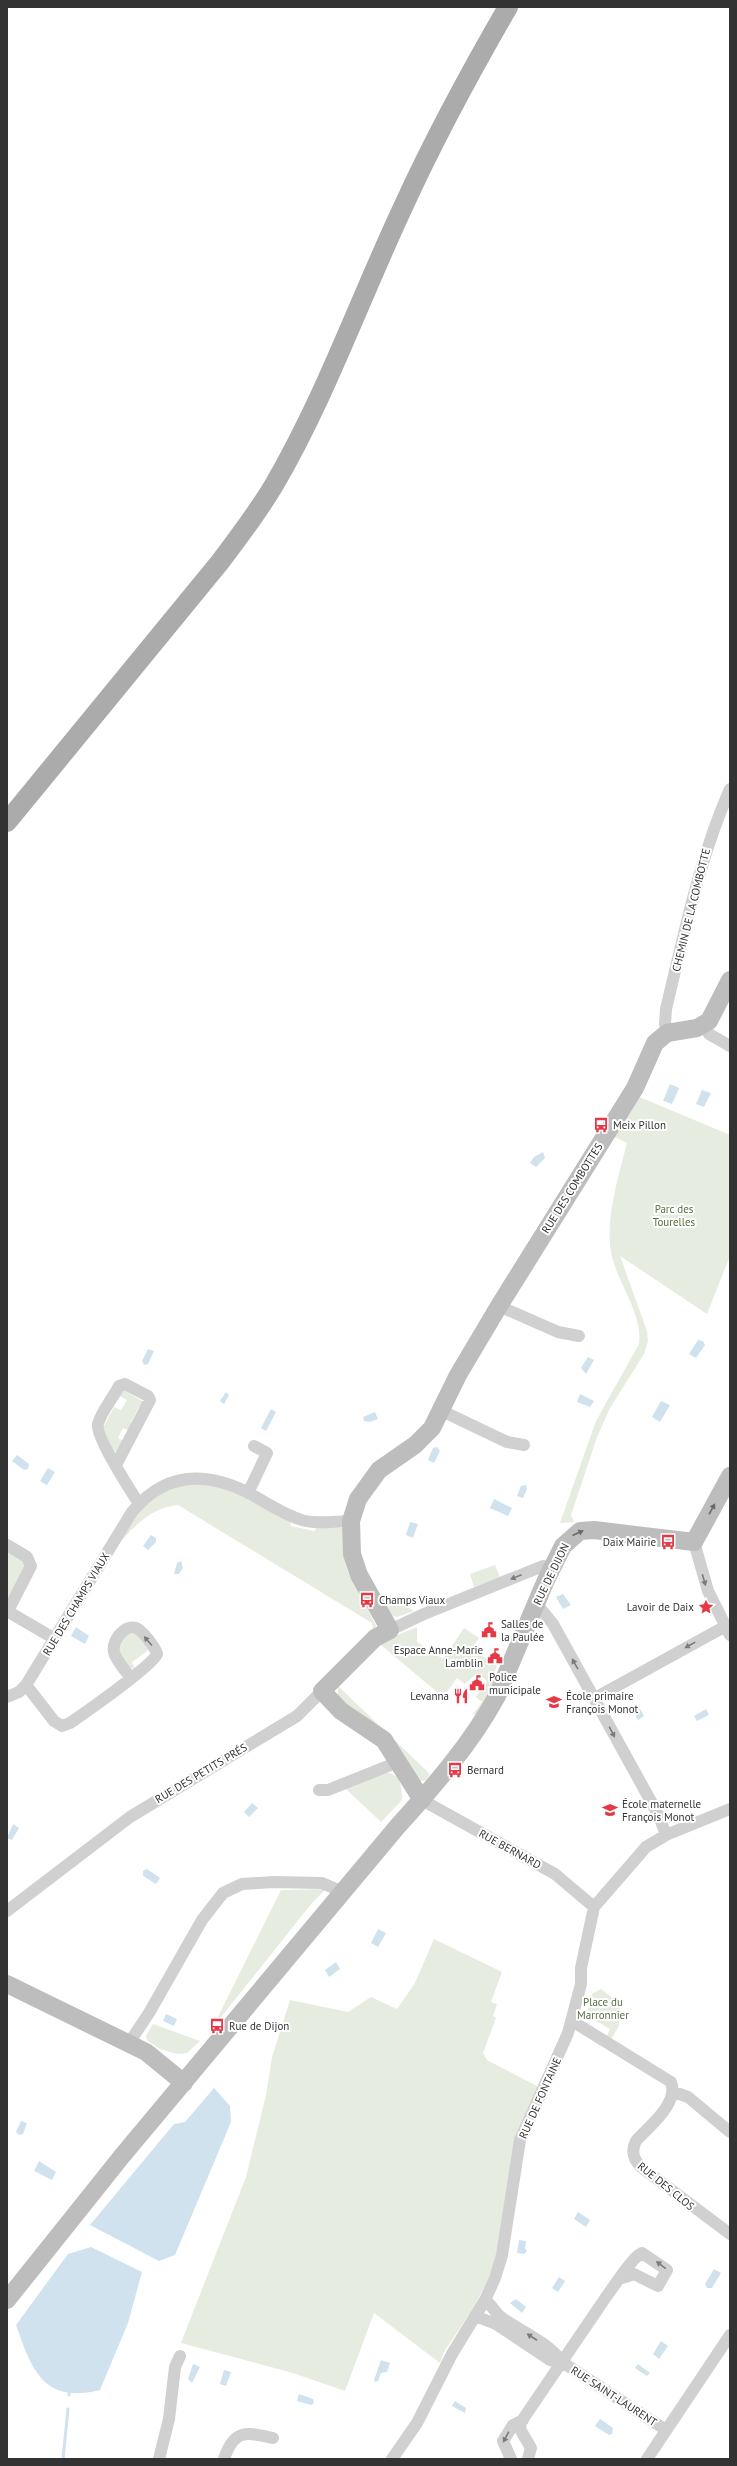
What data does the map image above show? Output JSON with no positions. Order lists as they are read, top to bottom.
{
  "streets": {
    "street": [
      "CHEMIN DE LA COMBOTTE",
      "RUE DES COMBOTTES",
      "RUE DE DIJON",
      "RUE DES CHAMPS VIAUX",
      "RUE DES PETITS PRÉS",
      "RUE BERNARD",
      "RUE DE FONTAINE",
      "RUE DES CLOS",
      "RUE SAINT-LAURENT"
    ]
  },
  "crossings": [
    ["CHEMIN DE LA COMBOTTE", "RUE DES COMBOTTES"],
    ["RUE DES COMBOTTES", "RUE DES CHAMPS VIAUX"],
    ["RUE DES COMBOTTES", "RUE DES PETITS PRÉS"],
    ["RUE DE DIJON", "RUE BERNARD"],
    ["RUE BERNARD", "RUE DE FONTAINE"],
    ["RUE DE FONTAINE", "RUE SAINT-LAURENT"]
  ],
  "parks": ["Parc des Tourelles", "Place du Marronnier"],
  "places": {
    "bus stop": [
      "Meix Pillon",
      "Daix Mairie",
      "Champs Viaux",
      "Bernard",
      "Rue de Dijon"
    ],
    "place": ["Lavoir de Daix"],
    "public building": ["Salles de la Paulée", "Espace Anne-Marie Lamblin", "Police municipale"],
    "restaurant": ["Levanna"],
    "school or university": ["École primaire François Monot", "École maternelle François Monot"]
  }
}
